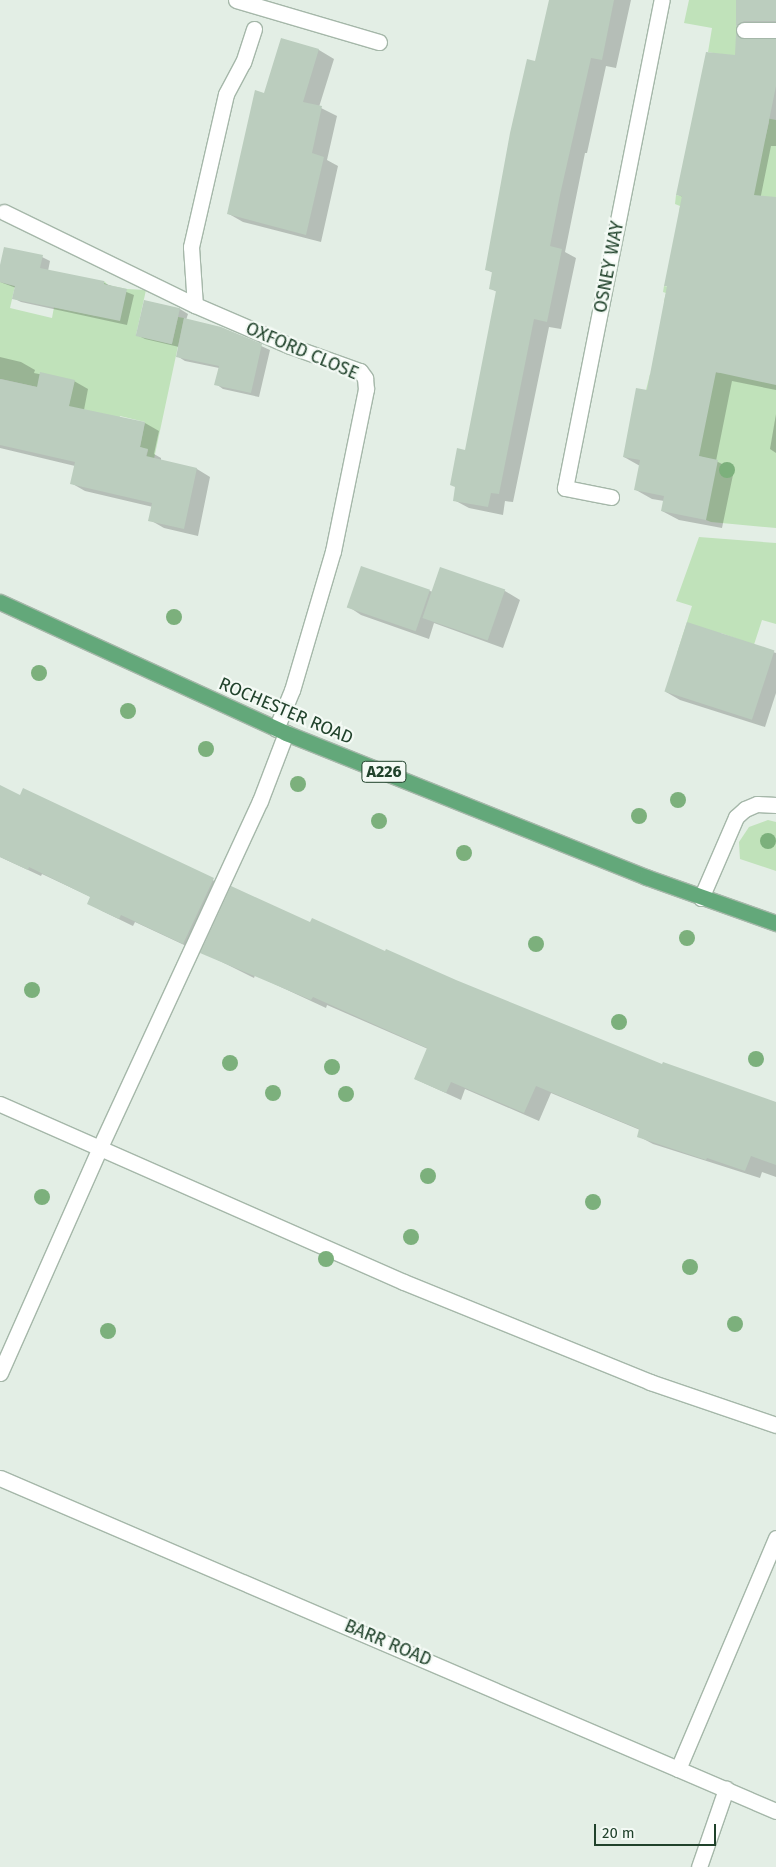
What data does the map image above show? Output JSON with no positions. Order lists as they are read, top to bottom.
{
  "streets": {
    "main road": ["ROCHESTER ROAD", "A226"],
    "street": ["OSNEY WAY", "OXFORD CLOSE", "BARR ROAD"]
  },
  "crossings": [
    ["OXFORD CLOSE", "ROCHESTER ROAD"]
  ],
  "scale_bar": "20 m"
}
